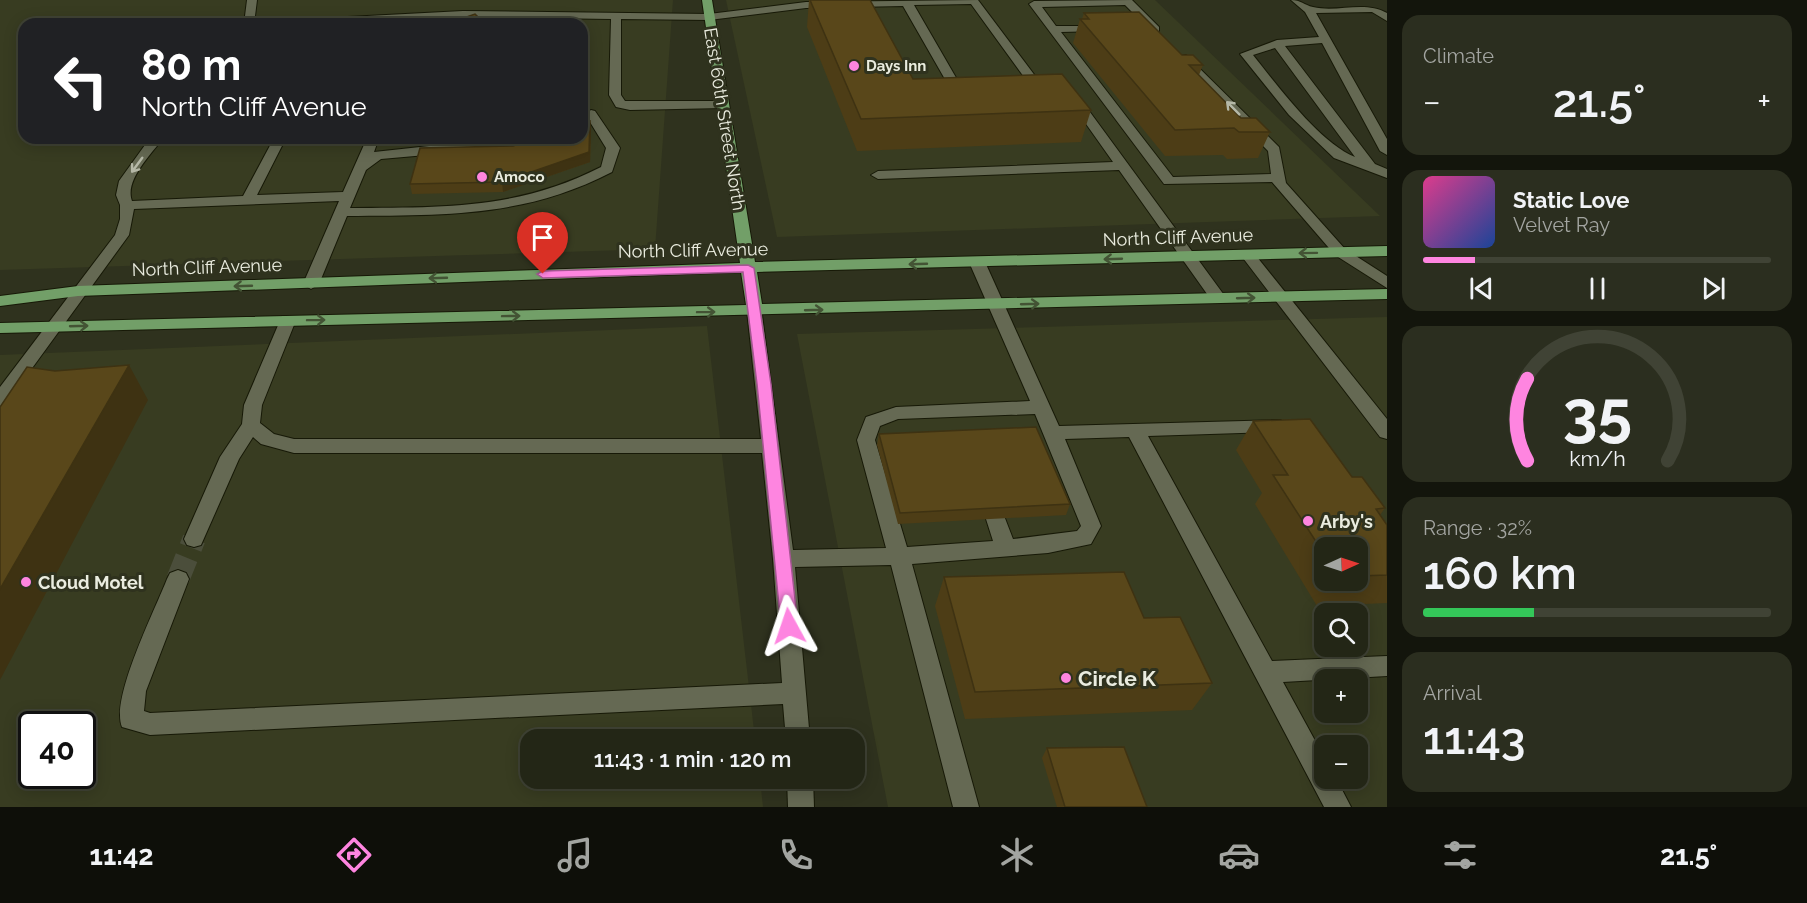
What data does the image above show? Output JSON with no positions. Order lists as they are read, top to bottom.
{
  "streets": {
    "main road": ["East 60th Street North", "North Cliff Avenue"]
  },
  "crossings": [
    ["East 60th Street North", "North Cliff Avenue"]
  ],
  "places": [
    "Days Inn",
    "Amoco",
    "Arby's",
    "Cloud Motel",
    "Circle K"
  ],
  "north": "right",
  "page": {
    "tile": [
      "Climate",
      ["Range · 32%", "160 km"],
      ["Arrival", "11:43"]
    ],
    "turn": ["80 m", "North Cliff Avenue"],
    "heat": ["−", "21.5°", "+"],
    "song": ["Static Love", "Velvet Ray"],
    "map_buttons": ["+", "−"],
    "limit": "40",
    "trip": "11:43 · 1 min · 120 m",
    "tabs": ["11:42", "21.5°"],
    "gauge": ["35", "km/h"]
  }
}
